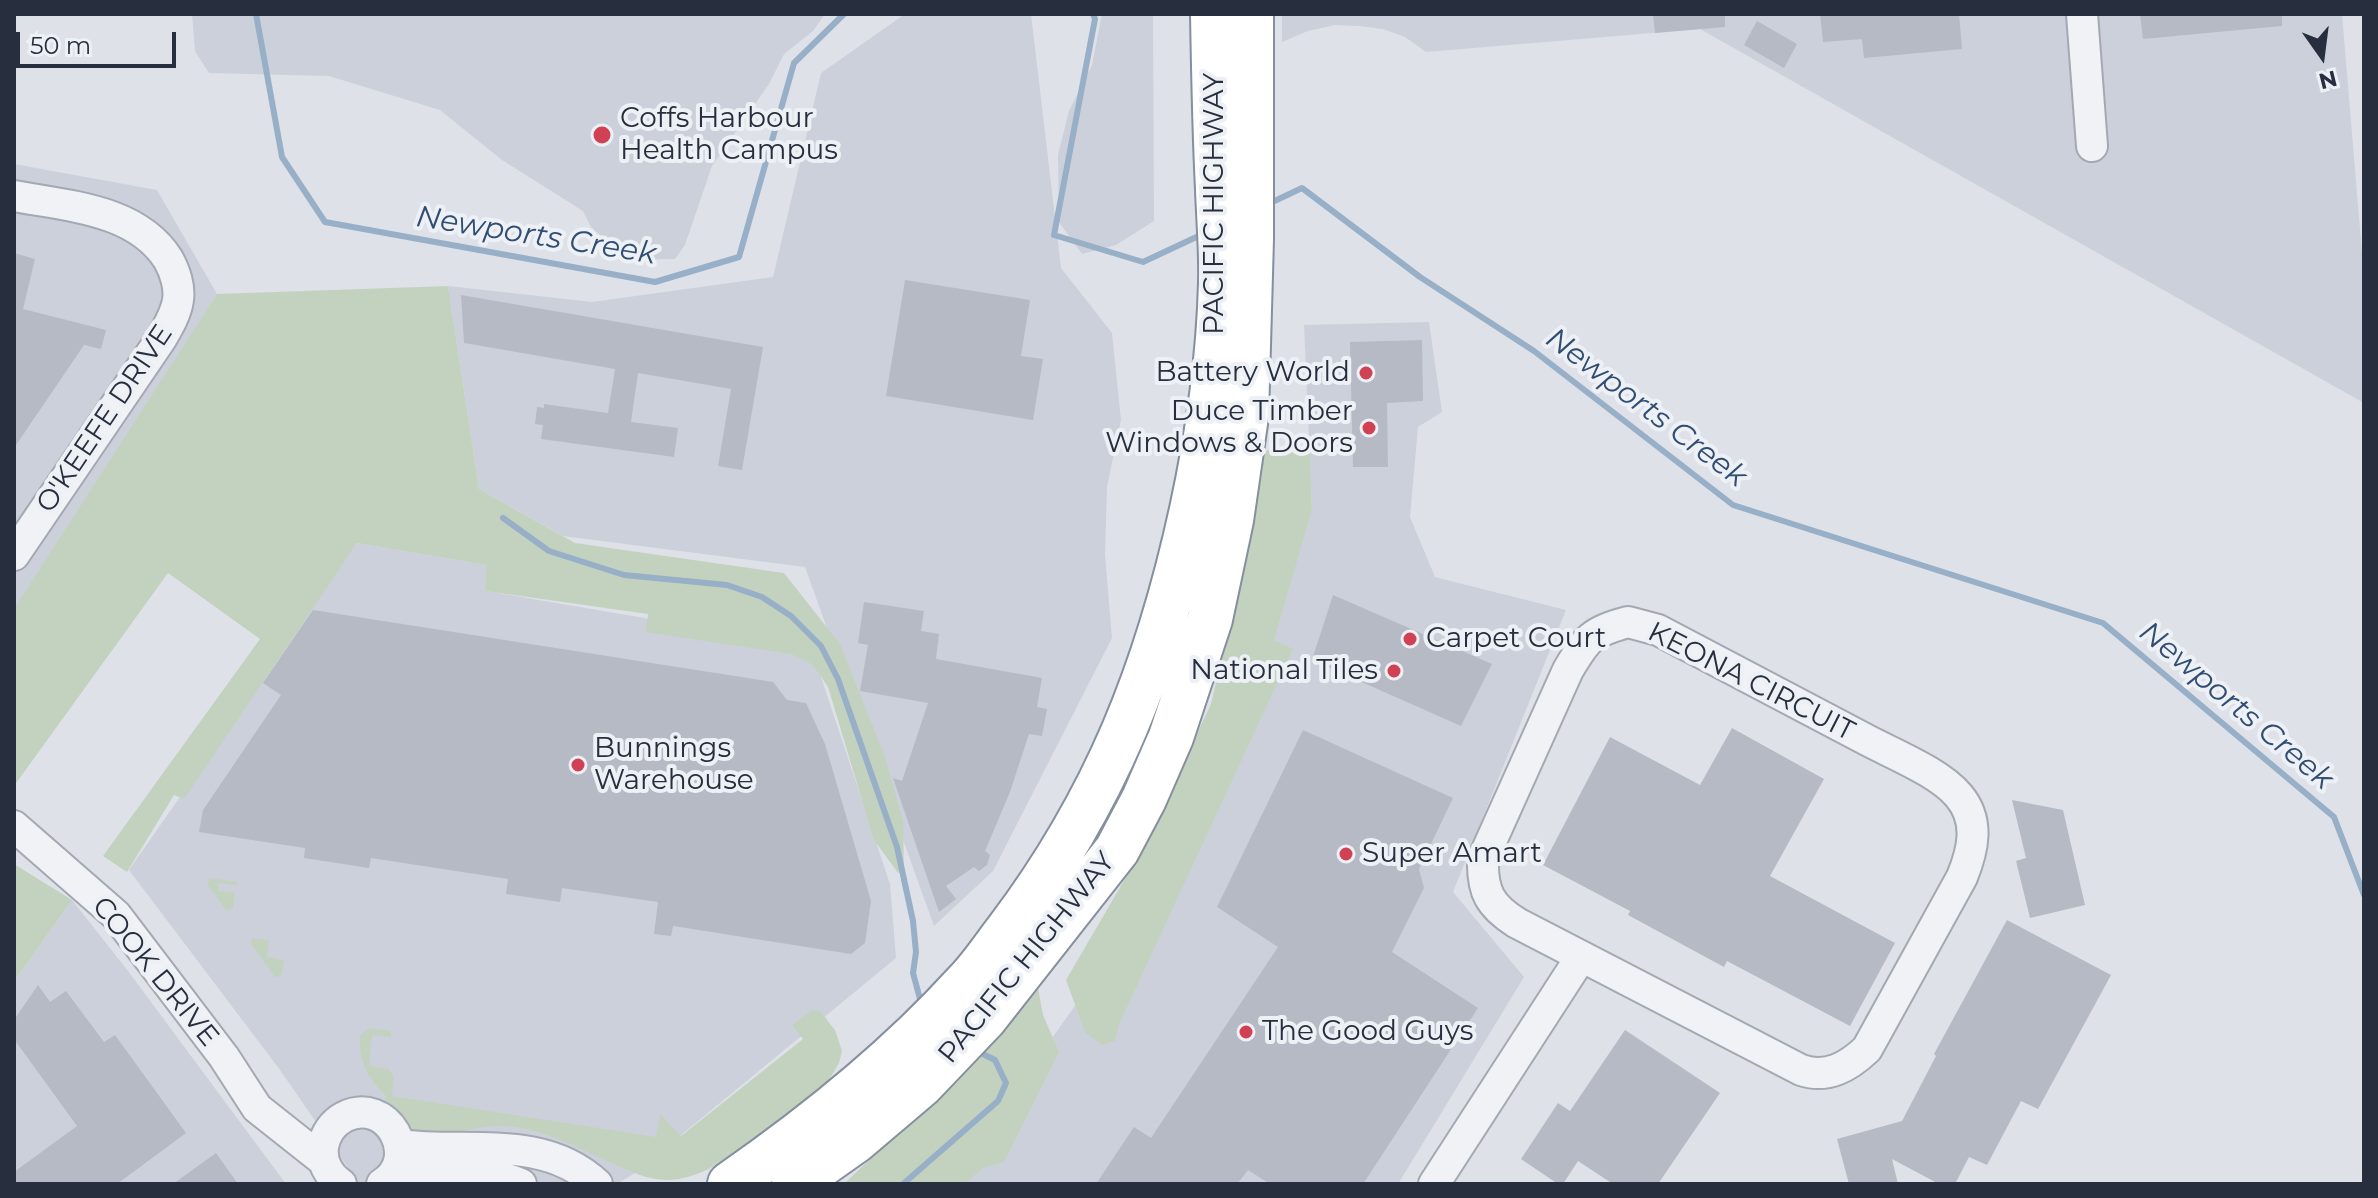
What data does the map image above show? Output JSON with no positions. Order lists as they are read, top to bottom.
{
  "streets": {
    "highway": ["PACIFIC HIGHWAY"],
    "street": ["O'KEEFE DRIVE", "KEONA CIRCUIT", "COOK DRIVE"]
  },
  "water": ["Newports Creek"],
  "places": [
    "Coffs Harbour Health Campus",
    "Battery World",
    "Duce Timber Windows & Doors",
    "Carpet Court",
    "National Tiles",
    "Bunnings Warehouse",
    "Super Amart",
    "The Good Guys"
  ],
  "scale_bar": "50 m",
  "north": "bottom"
}
